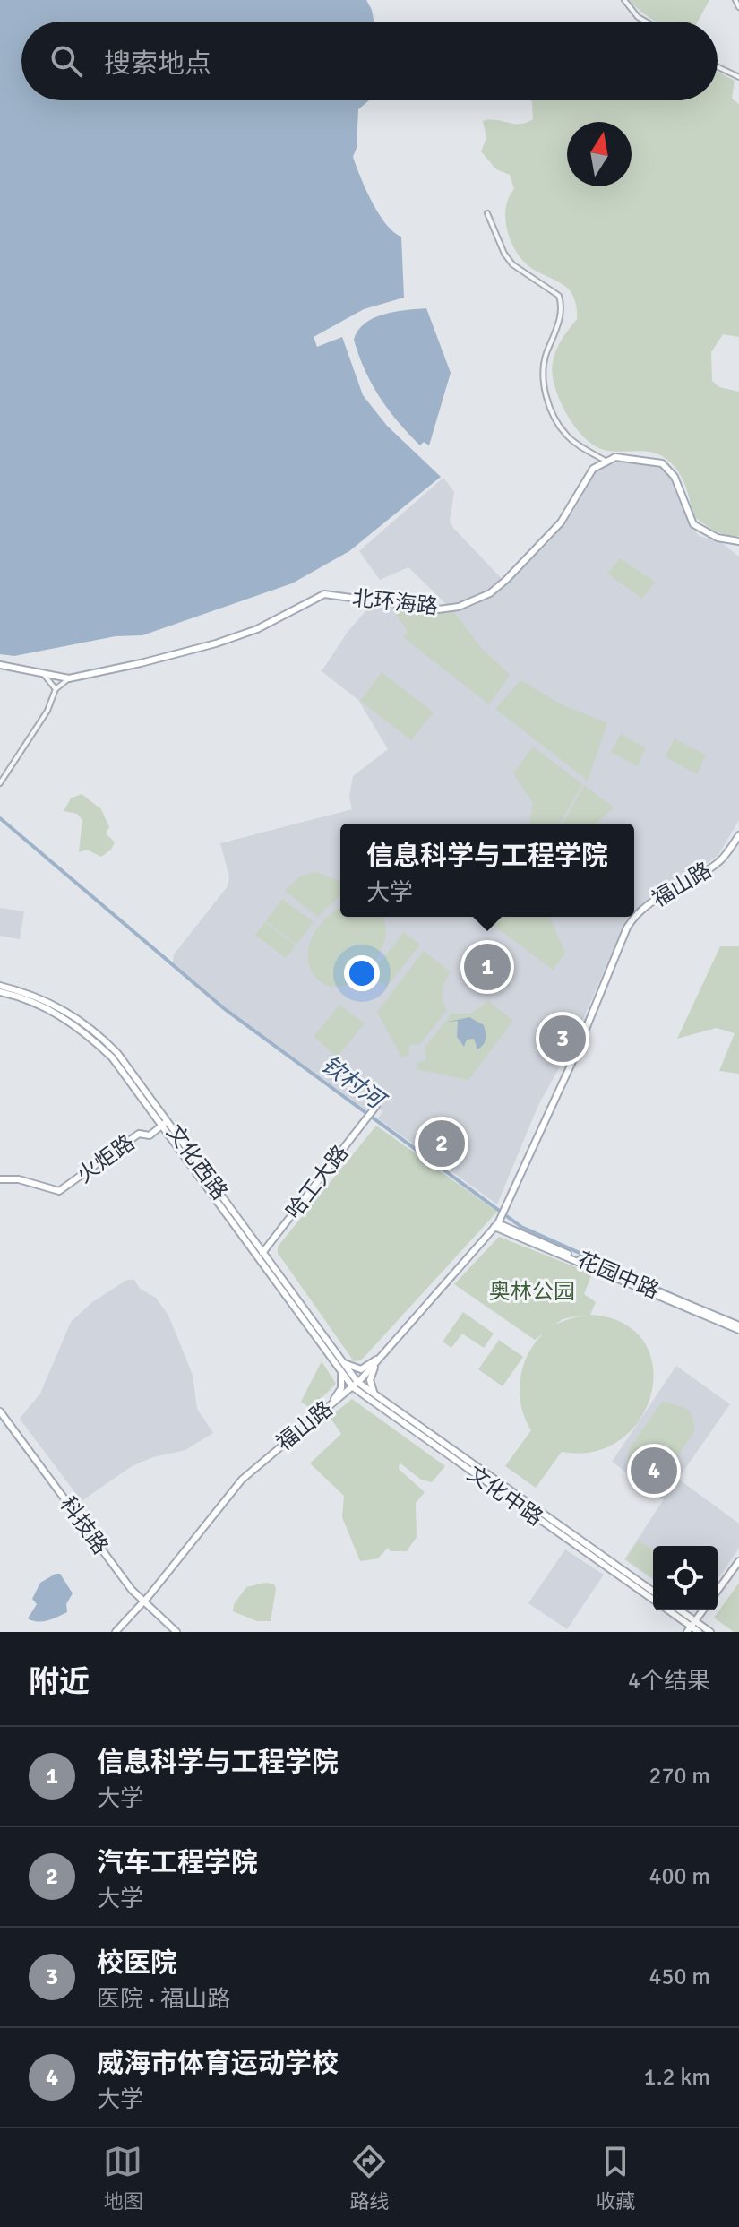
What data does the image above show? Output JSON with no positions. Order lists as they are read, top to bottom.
{
  "streets": {
    "main road": [
      "北环海路",
      "福山路",
      "火炬路",
      "文化西路",
      "哈工大路",
      "花园中路",
      "文化中路",
      "科技路"
    ]
  },
  "crossings": [
    ["福山路", "文化西路"],
    ["福山路", "花园中路"],
    ["福山路", "文化中路"],
    ["福山路", "科技路"],
    ["火炬路", "文化西路"],
    ["文化西路", "哈工大路"],
    ["文化西路", "文化中路"]
  ],
  "water": ["钦村河"],
  "parks": ["奥林公园"],
  "north": "top",
  "page": {
    "search": "搜索地点",
    "popup": ["信息科学与工程学院", "大学"],
    "pins": [
      "1",
      "3",
      "2",
      "4"
    ],
    "heading": ["附近", "4个结果"],
    "list": [
      {
        "mark": "1",
        "name": "信息科学与工程学院",
        "note": "大学",
        "value": "270 m"
      },
      {
        "mark": "2",
        "name": "汽车工程学院",
        "note": "大学",
        "value": "400 m"
      },
      {
        "mark": "3",
        "name": "校医院",
        "note": "医院 · 福山路",
        "value": "450 m"
      },
      {
        "mark": "4",
        "name": "威海市体育运动学校",
        "note": "大学",
        "value": "1.2 km"
      }
    ],
    "nav": ["地图", "路线", "收藏"]
  }
}
